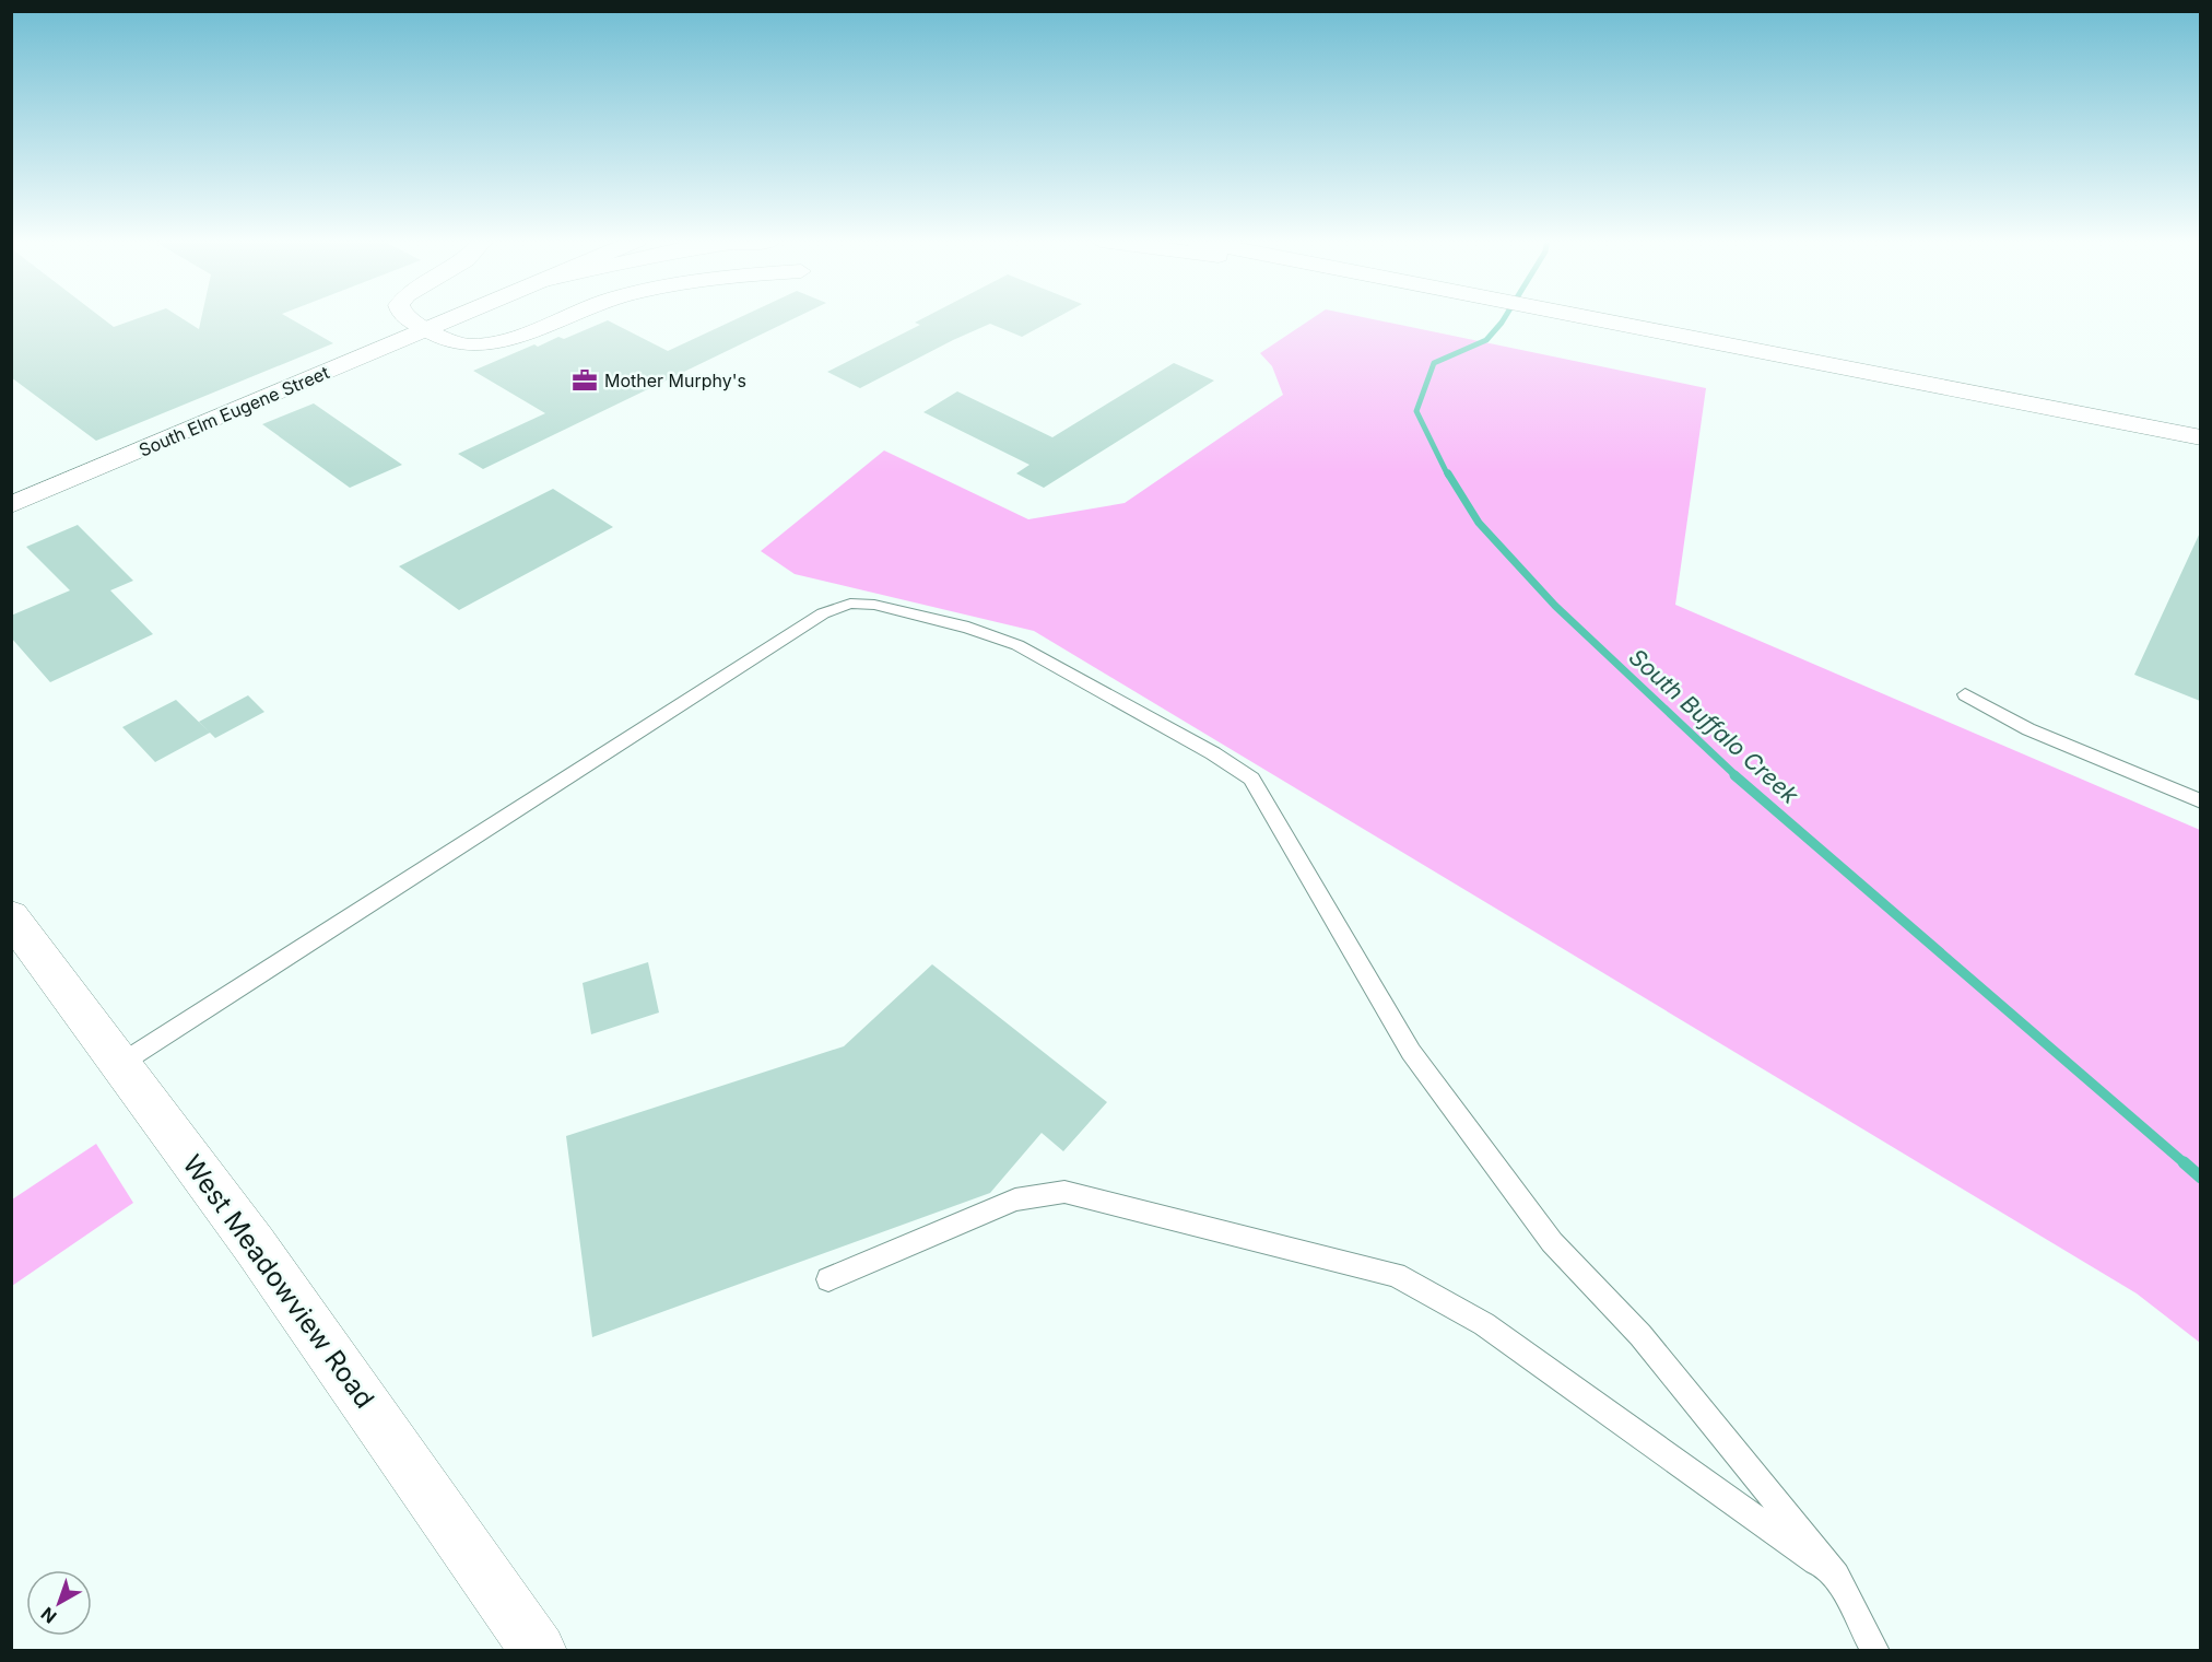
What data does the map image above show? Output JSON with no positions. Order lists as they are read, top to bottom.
{
  "streets": {
    "main road": ["South Elm Eugene Street", "West Meadowview Road"]
  },
  "water": ["South Buffalo Creek"],
  "places": {
    "office": ["Mother Murphy's"]
  },
  "north": "bottom left"
}
